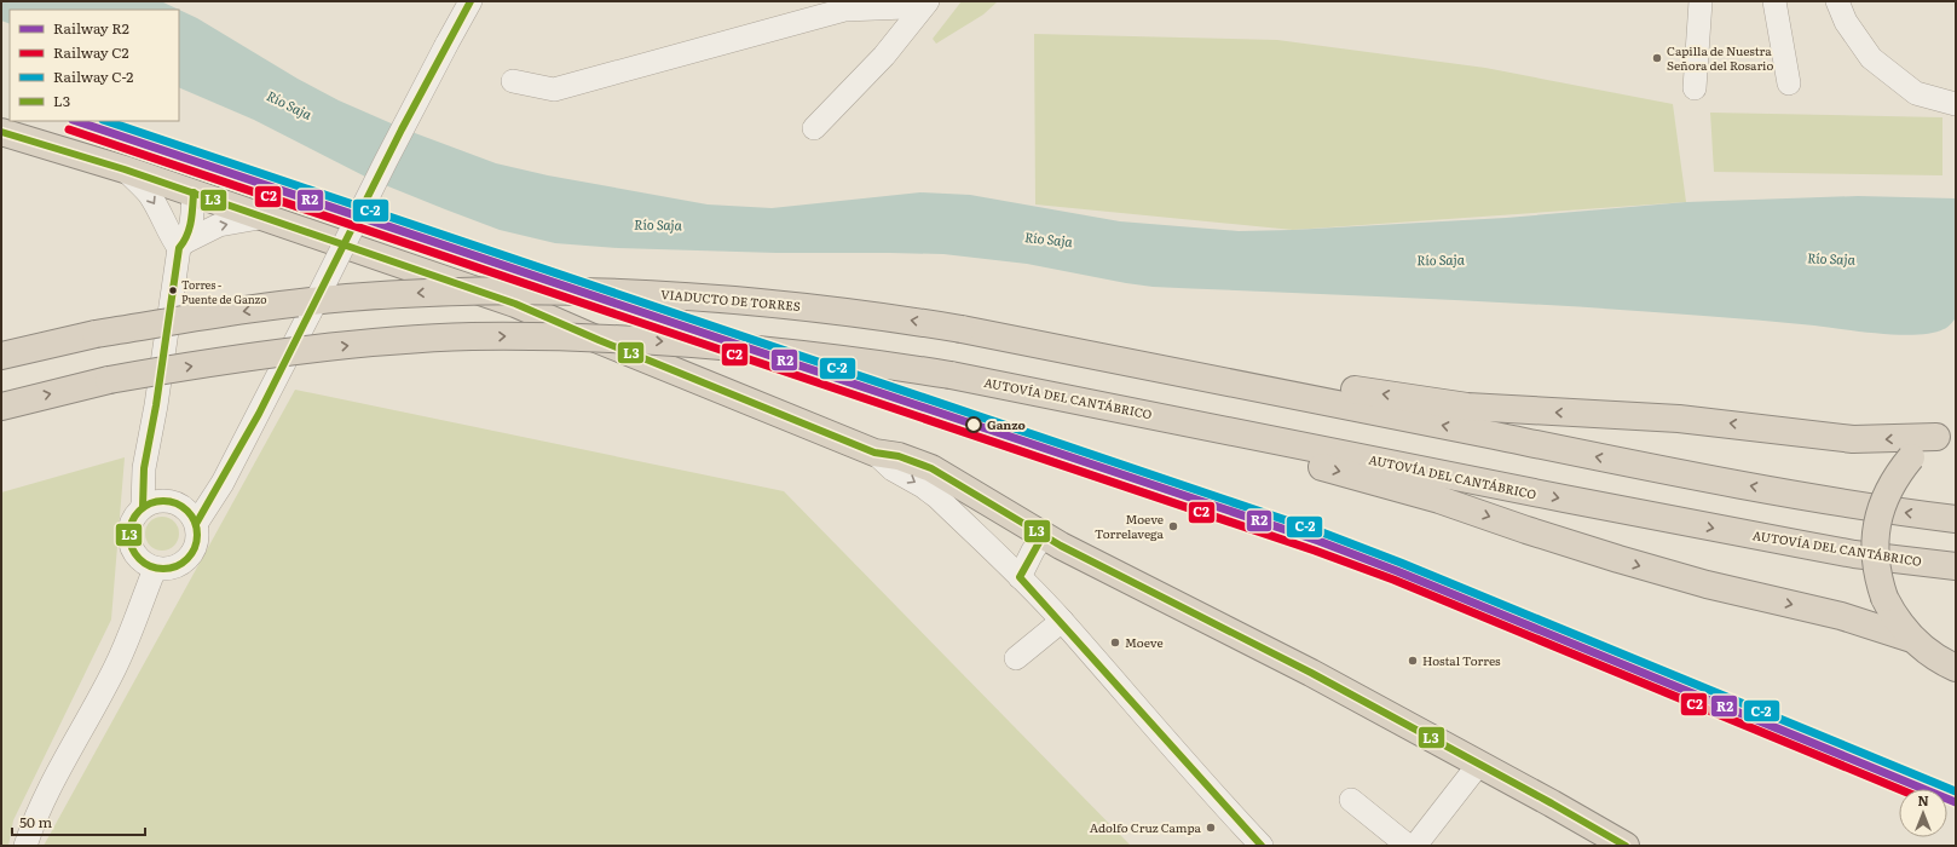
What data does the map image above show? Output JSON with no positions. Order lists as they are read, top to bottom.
{
  "streets": {
    "highway": ["VIADUCTO DE TORRES", "AUTOVÍA DEL CANTÁBRICO"]
  },
  "water": ["Río Saja"],
  "places": [
    "Capilla de Nuestra Señora del Rosario",
    "Torres - Puente de Ganzo",
    "Ganzo",
    "Moeve Torrelavega",
    "Moeve",
    "Hostal Torres",
    "Adolfo Cruz Campa"
  ],
  "lines": [
    "transit line L3",
    "rail line R2",
    "rail line C-2",
    "rail line C2"
  ],
  "legend": [
    "Railway R2",
    "Railway C2",
    "Railway C-2",
    "L3"
  ],
  "scale_bar": "50 m",
  "north": "top"
}
